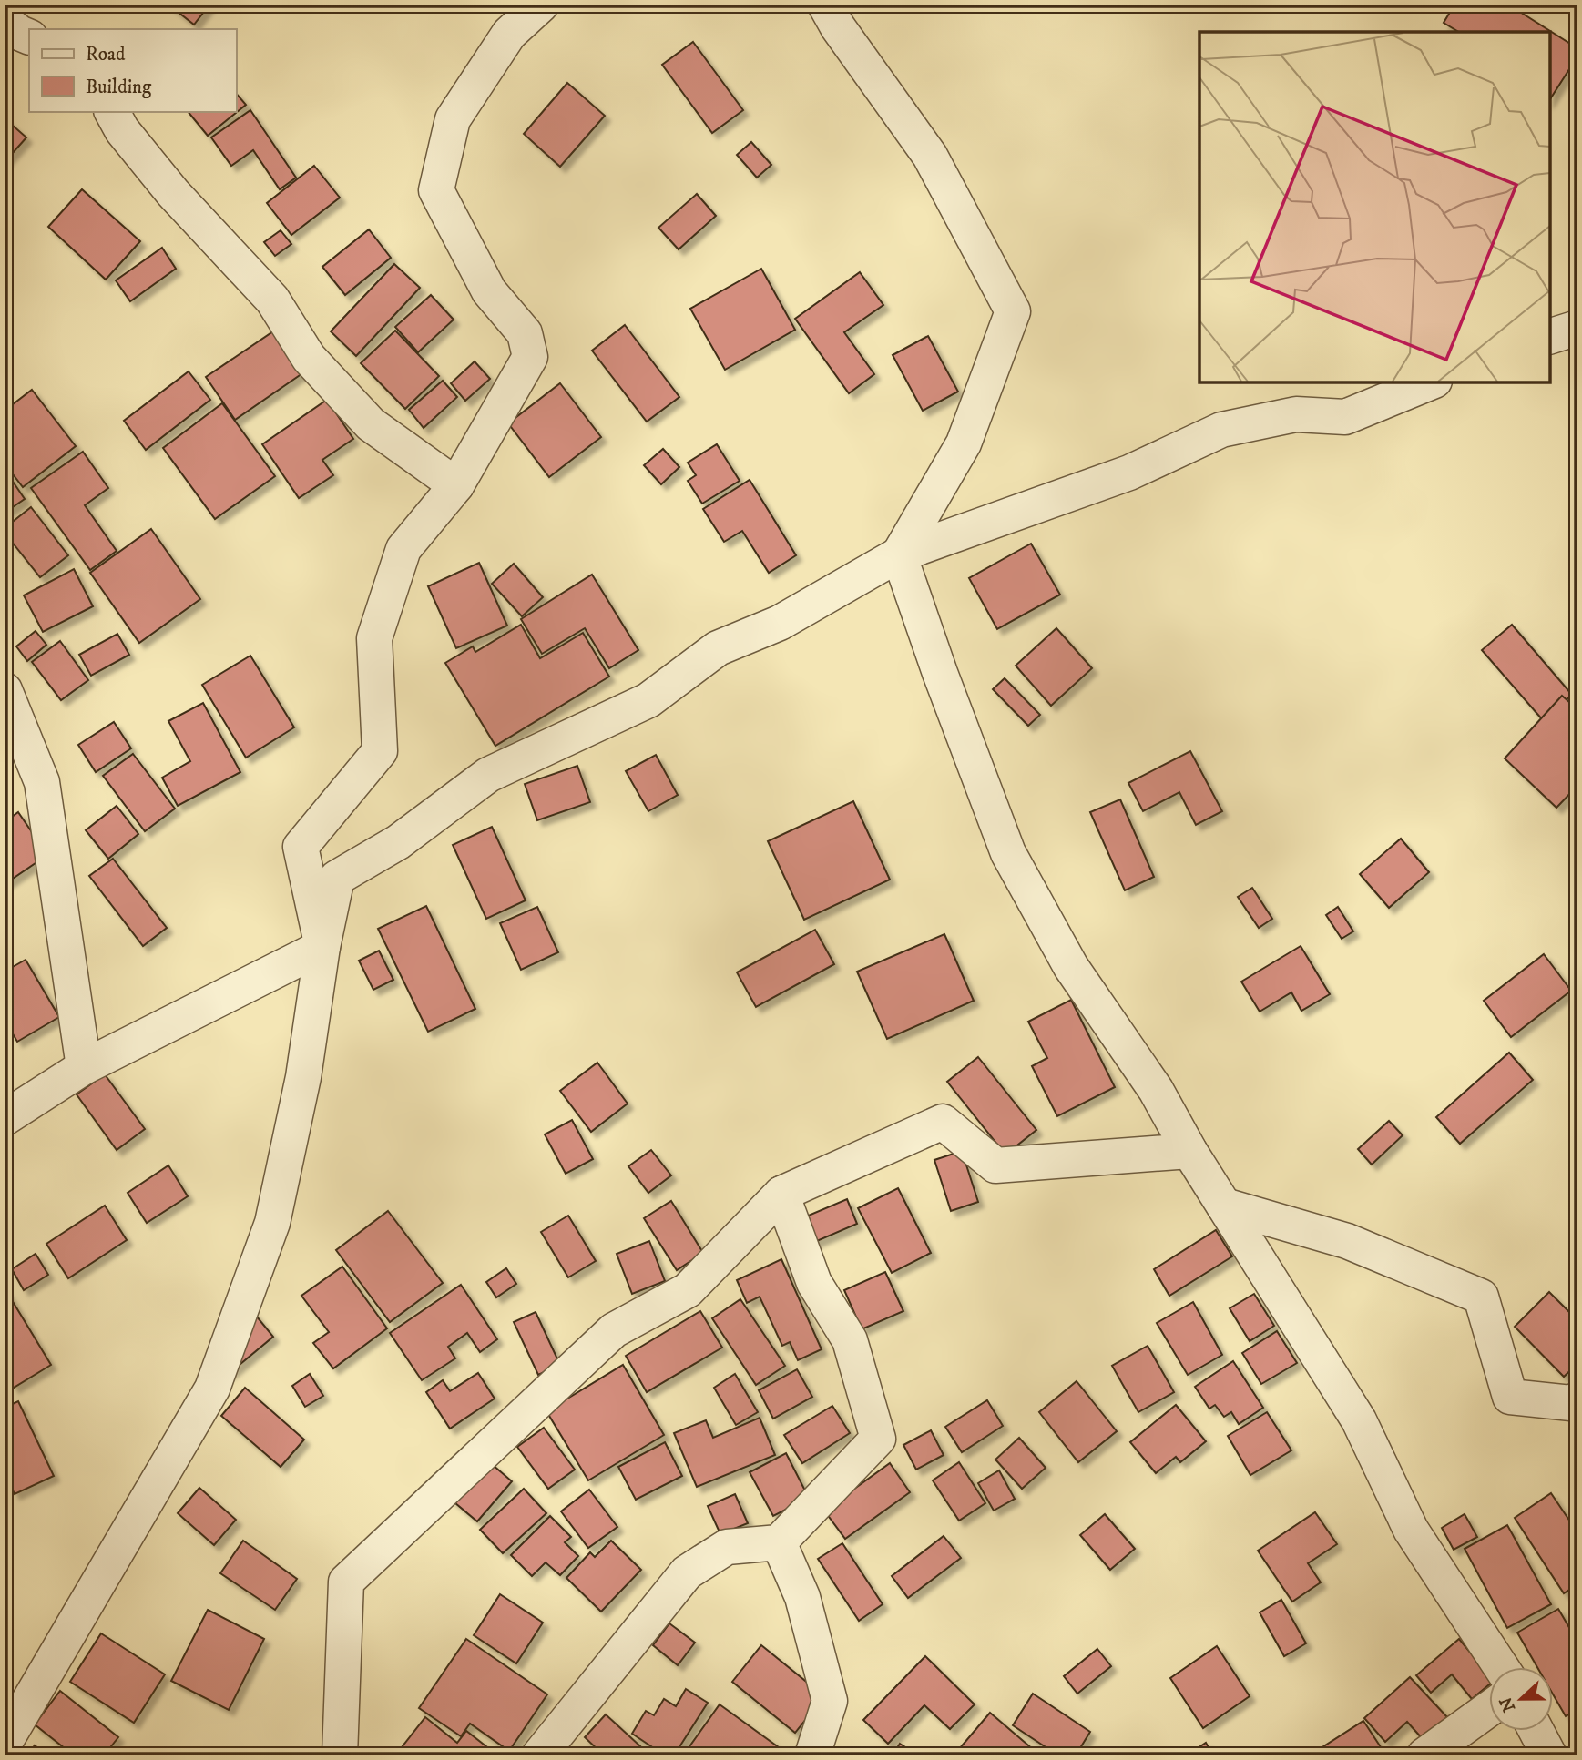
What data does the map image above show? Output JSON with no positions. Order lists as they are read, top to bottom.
{
  "legend": ["Road", "Building"],
  "north": "left"
}
